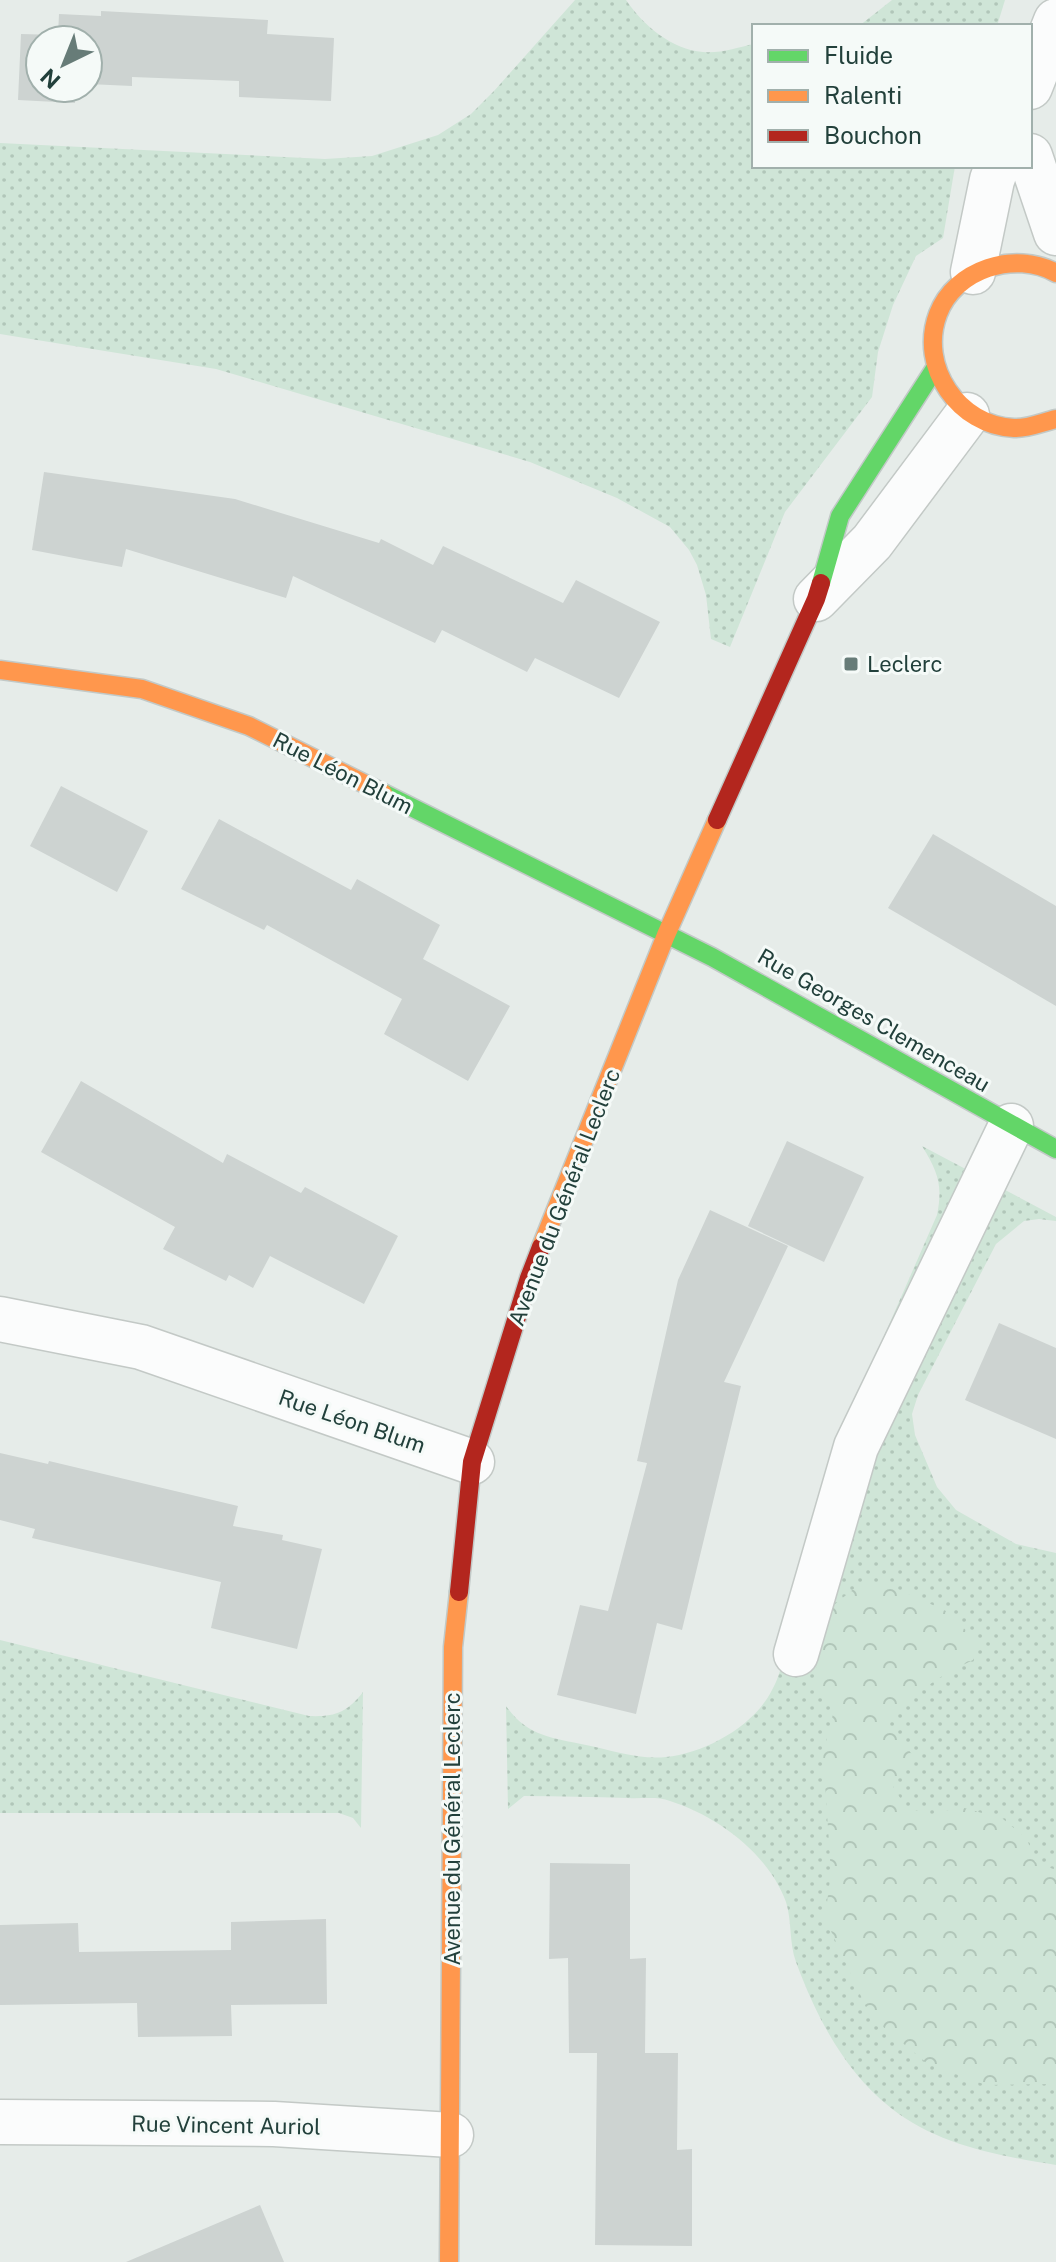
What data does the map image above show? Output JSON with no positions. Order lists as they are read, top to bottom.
{
  "streets": {
    "street": [
      "Rue Léon Blum",
      "Rue Georges Clemenceau",
      "Avenue du Général Leclerc",
      "Rue Vincent Auriol"
    ]
  },
  "crossings": [
    ["Rue Léon Blum", "Rue Georges Clemenceau"],
    ["Rue Léon Blum", "Avenue du Général Leclerc"],
    ["Rue Georges Clemenceau", "Avenue du Général Leclerc"],
    ["Avenue du Général Leclerc", "Rue Vincent Auriol"]
  ],
  "places": {
    "transit": ["Leclerc"]
  },
  "legend": ["Fluide", "Ralenti", "Bouchon"],
  "north": "bottom left"
}
